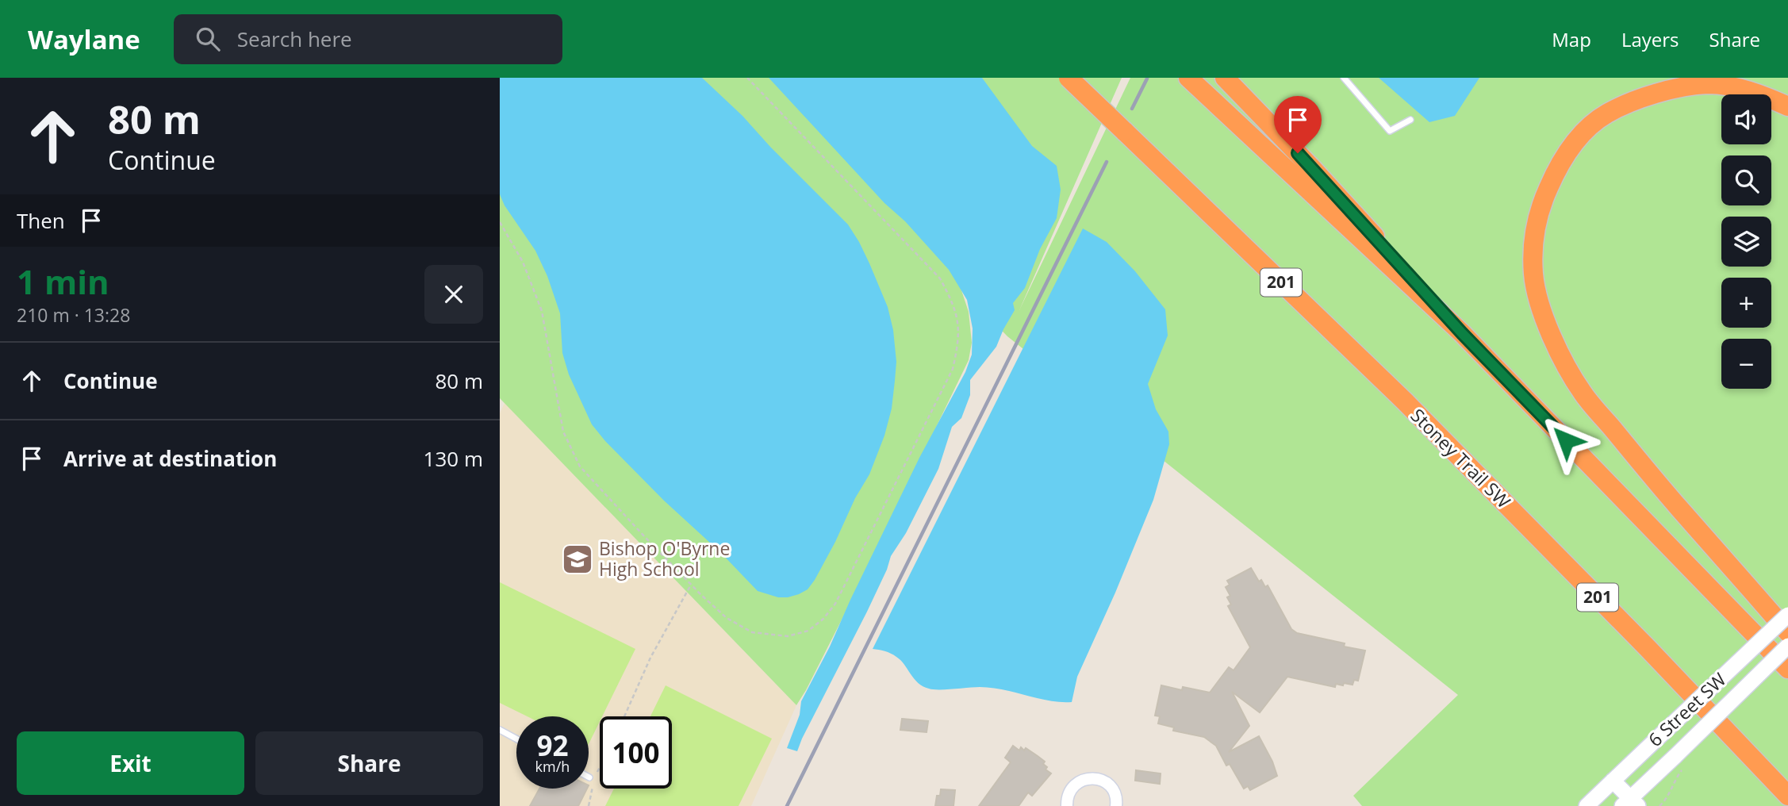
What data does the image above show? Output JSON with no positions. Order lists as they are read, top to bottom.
{
  "streets": {
    "highway": ["201", "Stoney Trail SW"],
    "main road": ["6 Street SW"]
  },
  "places": {
    "school or university": ["Bishop O'Byrne High School"]
  },
  "page": {
    "header": "Waylane",
    "search": "Search here",
    "nav": ["Map", "Layers", "Share"],
    "turn": ["80 m", "Continue"],
    "map_buttons": ["+", "−"],
    "then": "Then",
    "heading": ["1 min", "210 m · 13:28"],
    "list": [
      {
        "name": "Continue",
        "value": "80 m"
      },
      {
        "name": "Arrive at destination",
        "value": "130 m"
      }
    ],
    "speed": "92 km/h",
    "limit": "100",
    "buttons": ["Exit", "Share"]
  }
}
